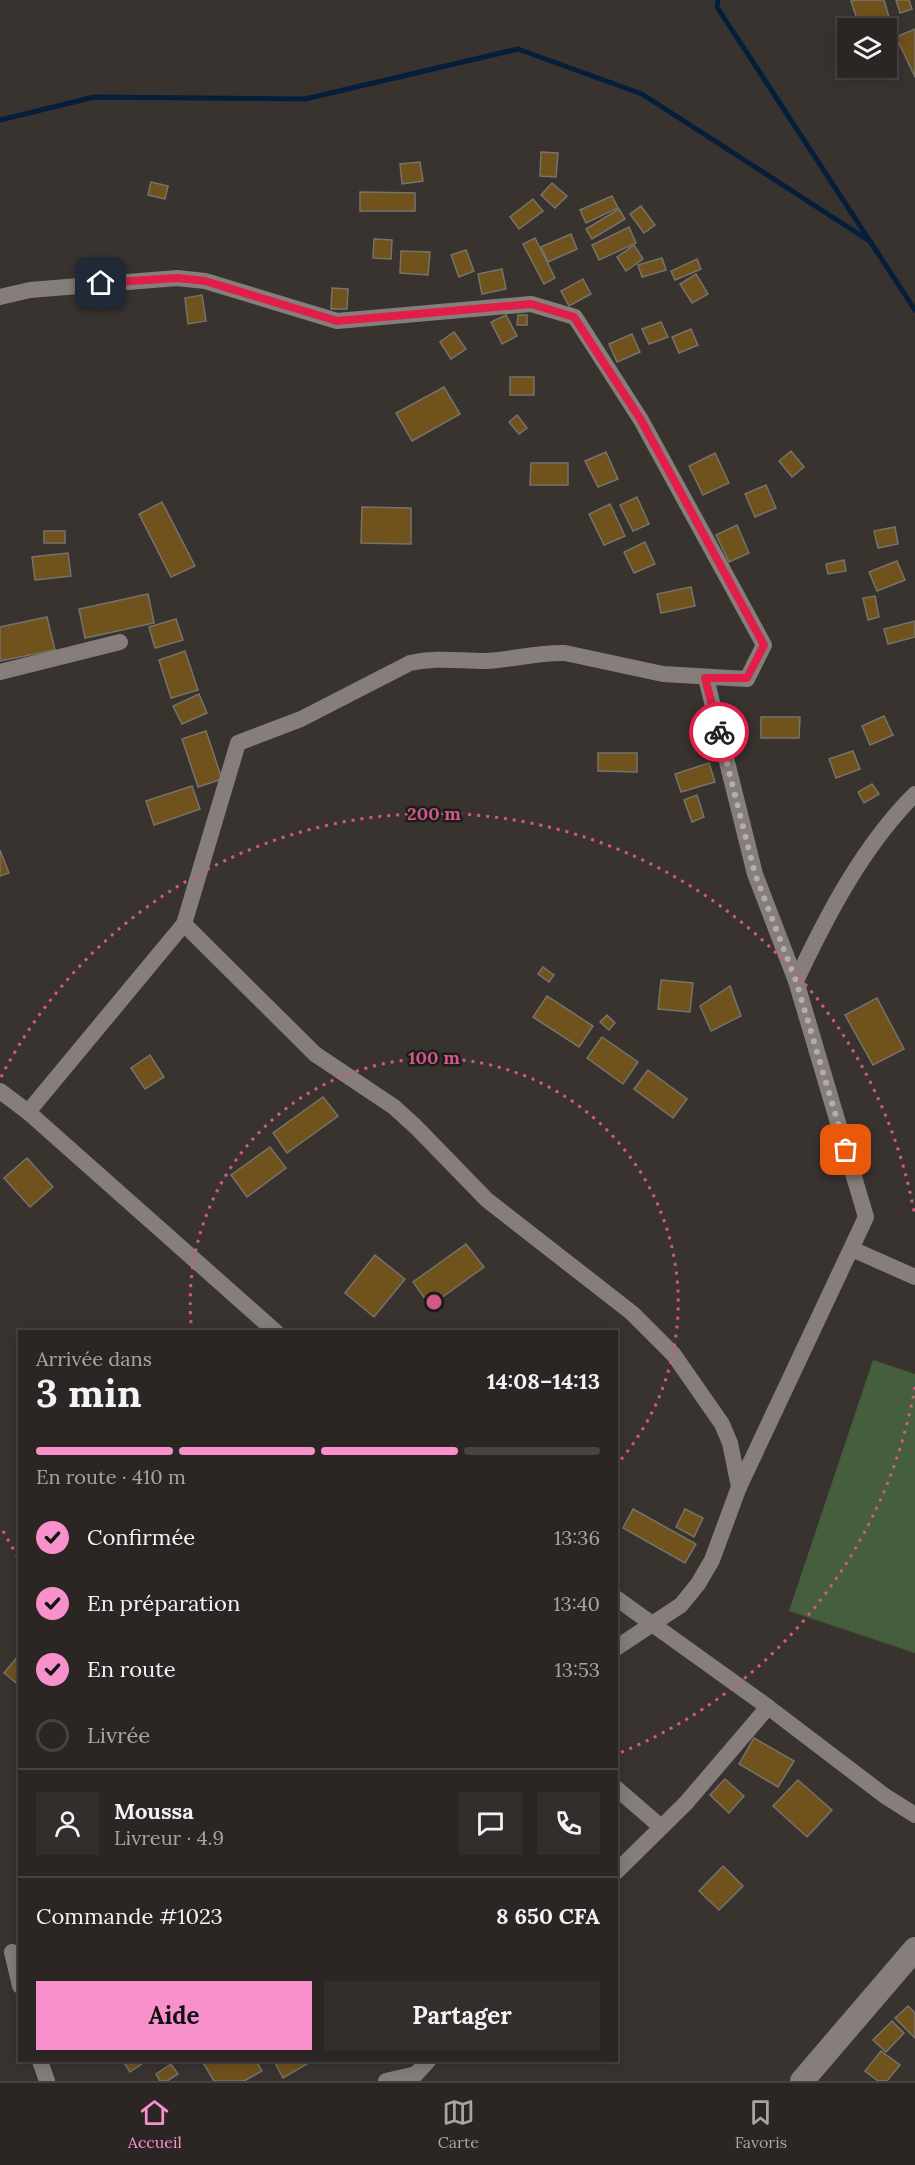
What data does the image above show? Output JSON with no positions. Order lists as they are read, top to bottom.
{
  "page": {
    "heading": ["3 min", "Arrivée dans", "14:08–14:13"],
    "panel": [
      "Moussa",
      "Livreur · 4.9",
      "Commande #1023",
      "8 650 CFA"
    ],
    "bar": "En route · 410 m",
    "list": [
      ["Confirmée", "13:36"],
      ["En préparation", "13:40"],
      ["En route", "13:53"],
      "Livrée"
    ],
    "buttons": ["Aide", "Partager"],
    "tabs": ["Accueil", "Carte", "Favoris"]
  },
  "rings": ["200 m", "100 m"]
}
